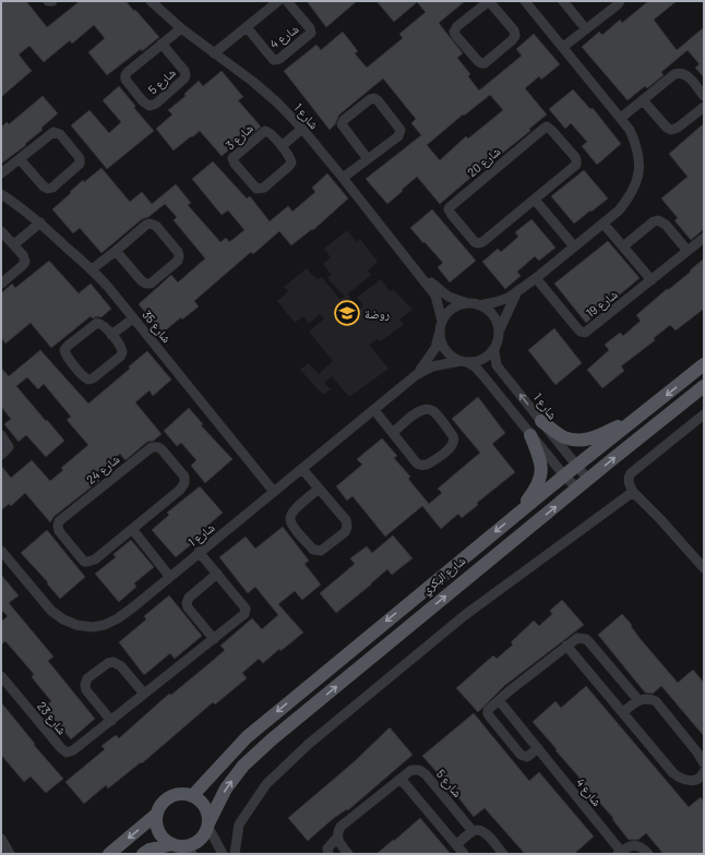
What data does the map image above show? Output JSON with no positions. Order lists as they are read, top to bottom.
{
  "streets": {
    "main road": ["شارع البكري"],
    "street": [
      "شارع 4",
      "شارع 5",
      "شارع 1",
      "شارع 3",
      "شارع 20",
      "شارع 19",
      "شارع 35",
      "شارع 24",
      "شارع 23"
    ]
  },
  "crossings": [
    ["شارع 5", "شارع 1"],
    ["شارع 1", "شارع 35"],
    ["شارع 1", "شارع البكري"],
    ["شارع 1", "شارع 23"]
  ],
  "places": {
    "school or university": ["روضة"]
  }
}
